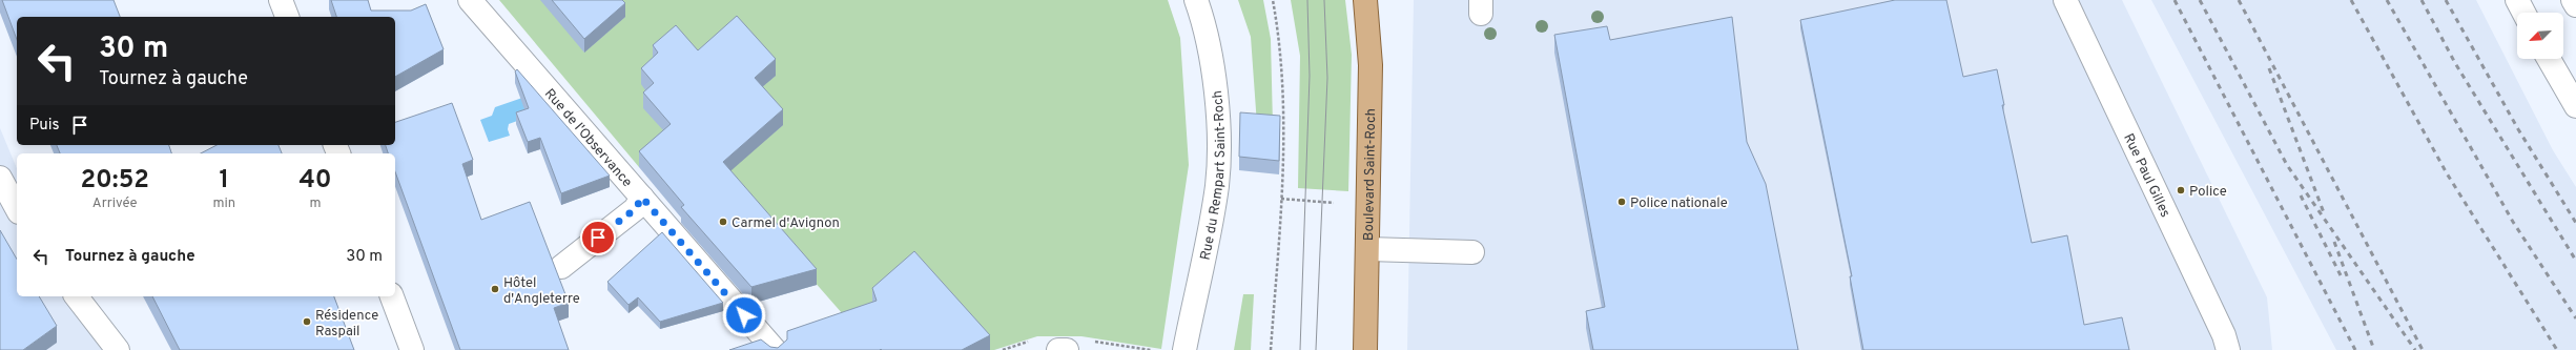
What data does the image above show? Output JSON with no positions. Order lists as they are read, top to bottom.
{
  "streets": {
    "main road": ["Boulevard Saint-Roch"],
    "street": ["Rue de l'Observance", "Rue du Rempart Saint-Roch", "Rue Paul Gilles"]
  },
  "places": [
    "Police",
    "Police nationale",
    "Carmel d'Avignon",
    "Hôtel d'Angleterre",
    "Résidence Raspail"
  ],
  "north": "bottom left",
  "page": {
    "turn": ["30 m", "Tournez à gauche"],
    "then": "Puis",
    "eta": [
      "20:52",
      "Arrivée",
      "1",
      "min",
      "40",
      "m"
    ],
    "list": [
      {
        "name": "Tournez à gauche",
        "value": "30 m"
      }
    ]
  }
}
